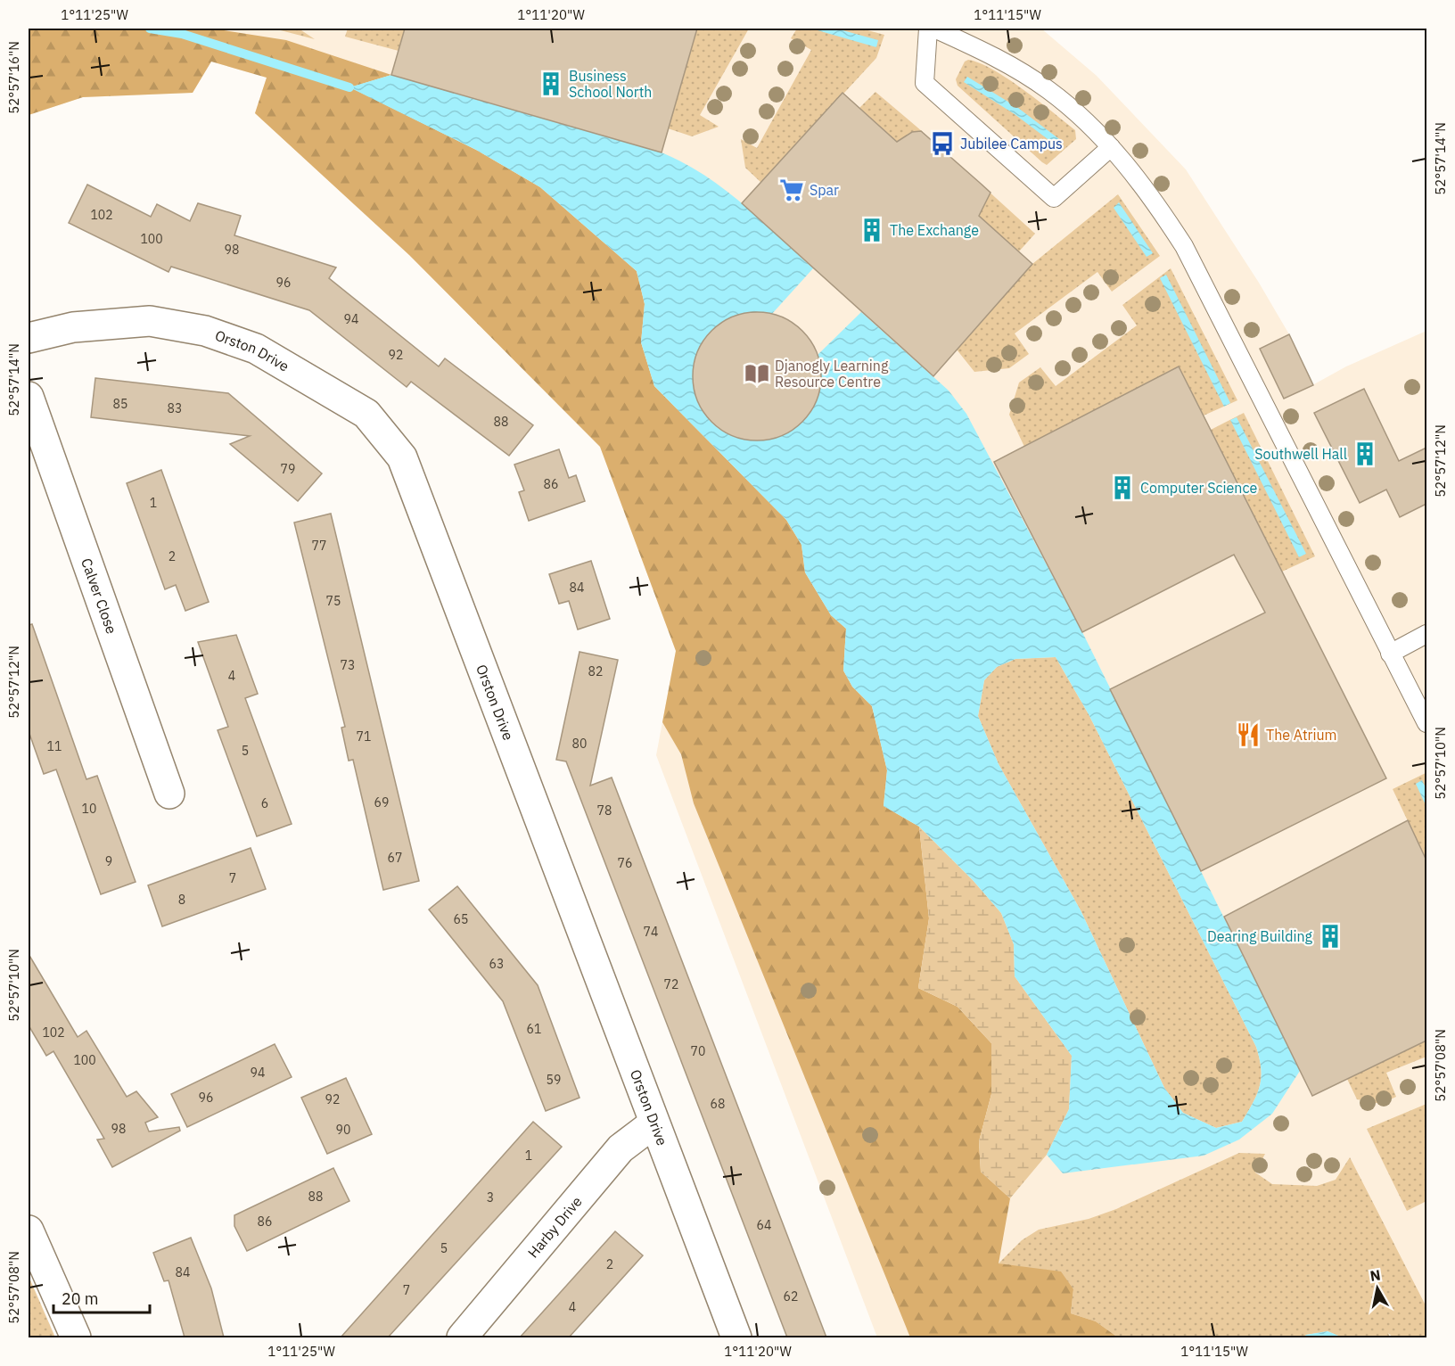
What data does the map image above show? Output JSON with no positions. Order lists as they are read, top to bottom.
{
  "streets": {
    "main road": ["Orston Drive", "Calver Close", "Harby Drive"]
  },
  "crossings": [
    ["Orston Drive", "Harby Drive"]
  ],
  "places": {
    "building": [
      "Business School North",
      "The Exchange",
      "Southwell Hall",
      "Computer Science",
      "Dearing Building"
    ],
    "bus stop": ["Jubilee Campus"],
    "supermarket": ["Spar"],
    "library": ["Djanogly Learning Resource Centre"],
    "restaurant": ["The Atrium"]
  },
  "house_numbers": [
    "102",
    "100",
    "98",
    "96",
    "94",
    "92",
    "85",
    "83",
    "88",
    "79",
    "86",
    "1",
    "77",
    "2",
    "84",
    "75",
    "73",
    "82",
    "4",
    "71",
    "80",
    "11",
    "5",
    "69",
    "6",
    "10",
    "78",
    "67",
    "9",
    "76",
    "7",
    "8",
    "65",
    "74",
    "63",
    "72",
    "61",
    "102",
    "70",
    "100",
    "94",
    "59",
    "96",
    "92",
    "68",
    "98",
    "90",
    "1",
    "88",
    "3",
    "86",
    "64",
    "5",
    "2",
    "84",
    "7",
    "62",
    "4"
  ],
  "scale_bar": "20 m",
  "north": "top",
  "coordinates": [
    "1°11'25\"W",
    "1°11'20\"W",
    "1°11'15\"W",
    "52°57'16\"N",
    "52°57'14\"N",
    "52°57'12\"N",
    "52°57'10\"N",
    "52°57'08\"N"
  ]
}
